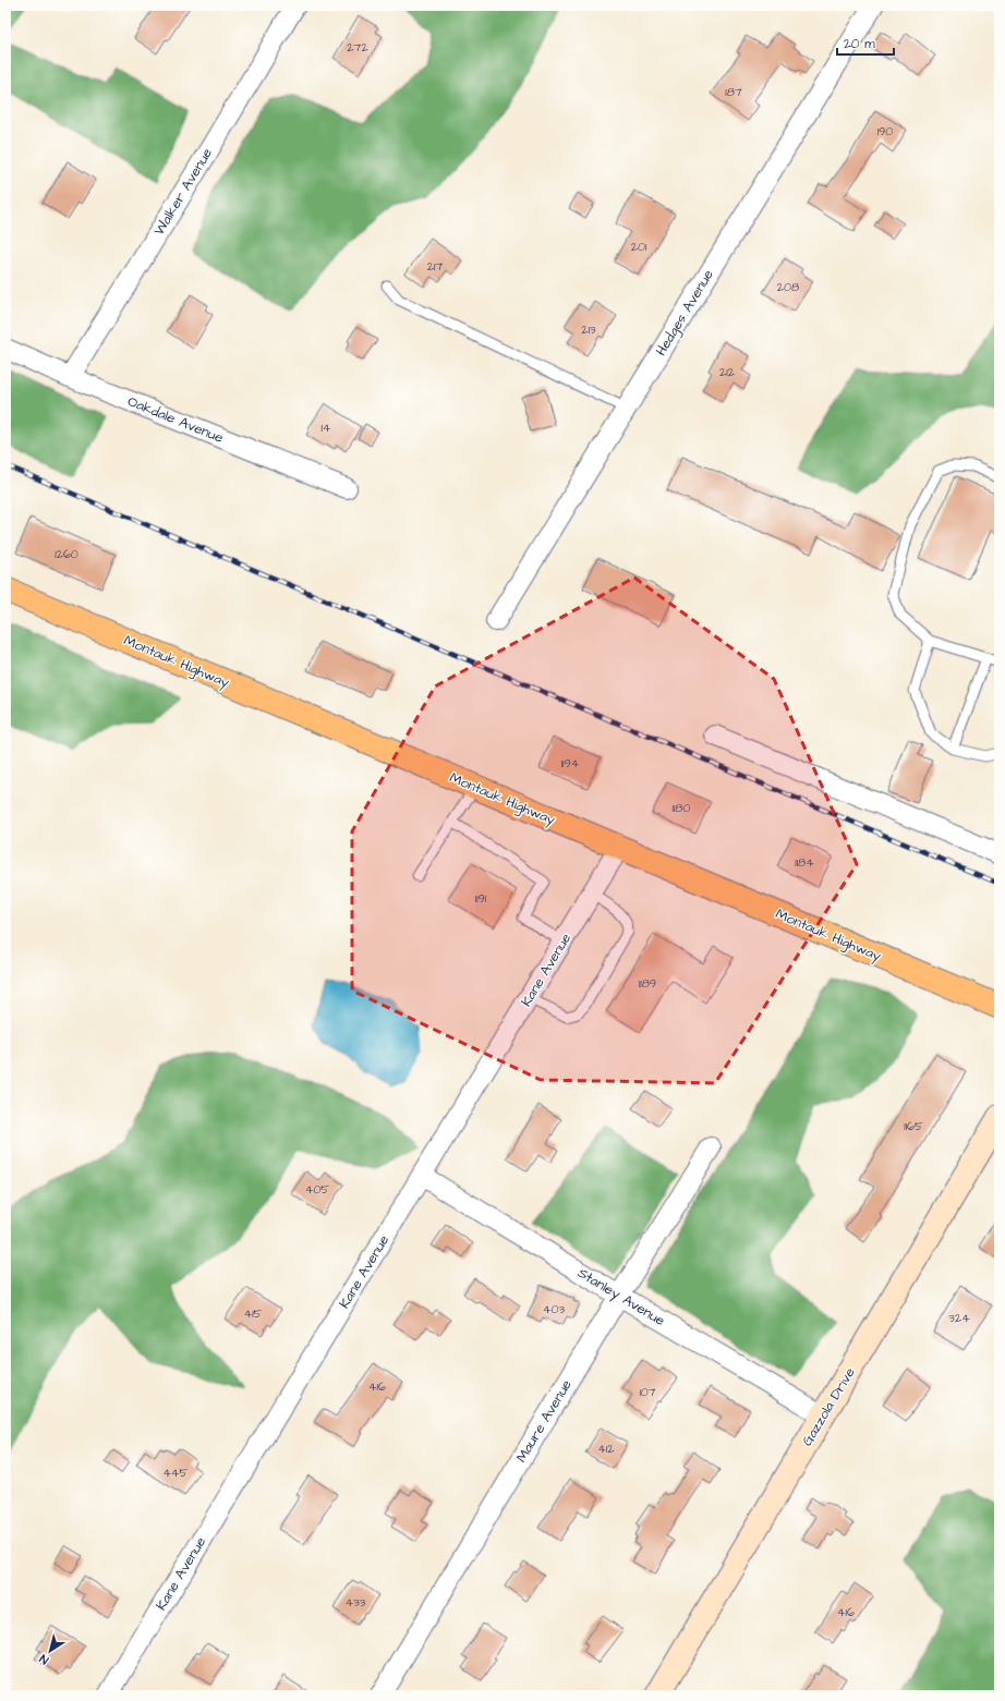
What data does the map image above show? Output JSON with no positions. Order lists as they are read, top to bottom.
{
  "streets": {
    "main road": ["Montauk Highway"],
    "street": [
      "Walker Avenue",
      "Hedges Avenue",
      "Oakdale Avenue",
      "Kane Avenue",
      "Stanley Avenue",
      "Gazzola Drive",
      "Maure Avenue"
    ]
  },
  "crossings": [
    ["Walker Avenue", "Oakdale Avenue"],
    ["Montauk Highway", "Kane Avenue"],
    ["Kane Avenue", "Stanley Avenue"],
    ["Stanley Avenue", "Gazzola Drive"],
    ["Stanley Avenue", "Maure Avenue"]
  ],
  "house_numbers": [
    "272",
    "187",
    "190",
    "201",
    "217",
    "208",
    "213",
    "212",
    "14",
    "1260",
    "1194",
    "1180",
    "1184",
    "1191",
    "1189",
    "1165",
    "405",
    "403",
    "415",
    "324",
    "416",
    "107",
    "412",
    "445",
    "433",
    "416"
  ],
  "scale_bar": "20 m",
  "north": "bottom left"
}
